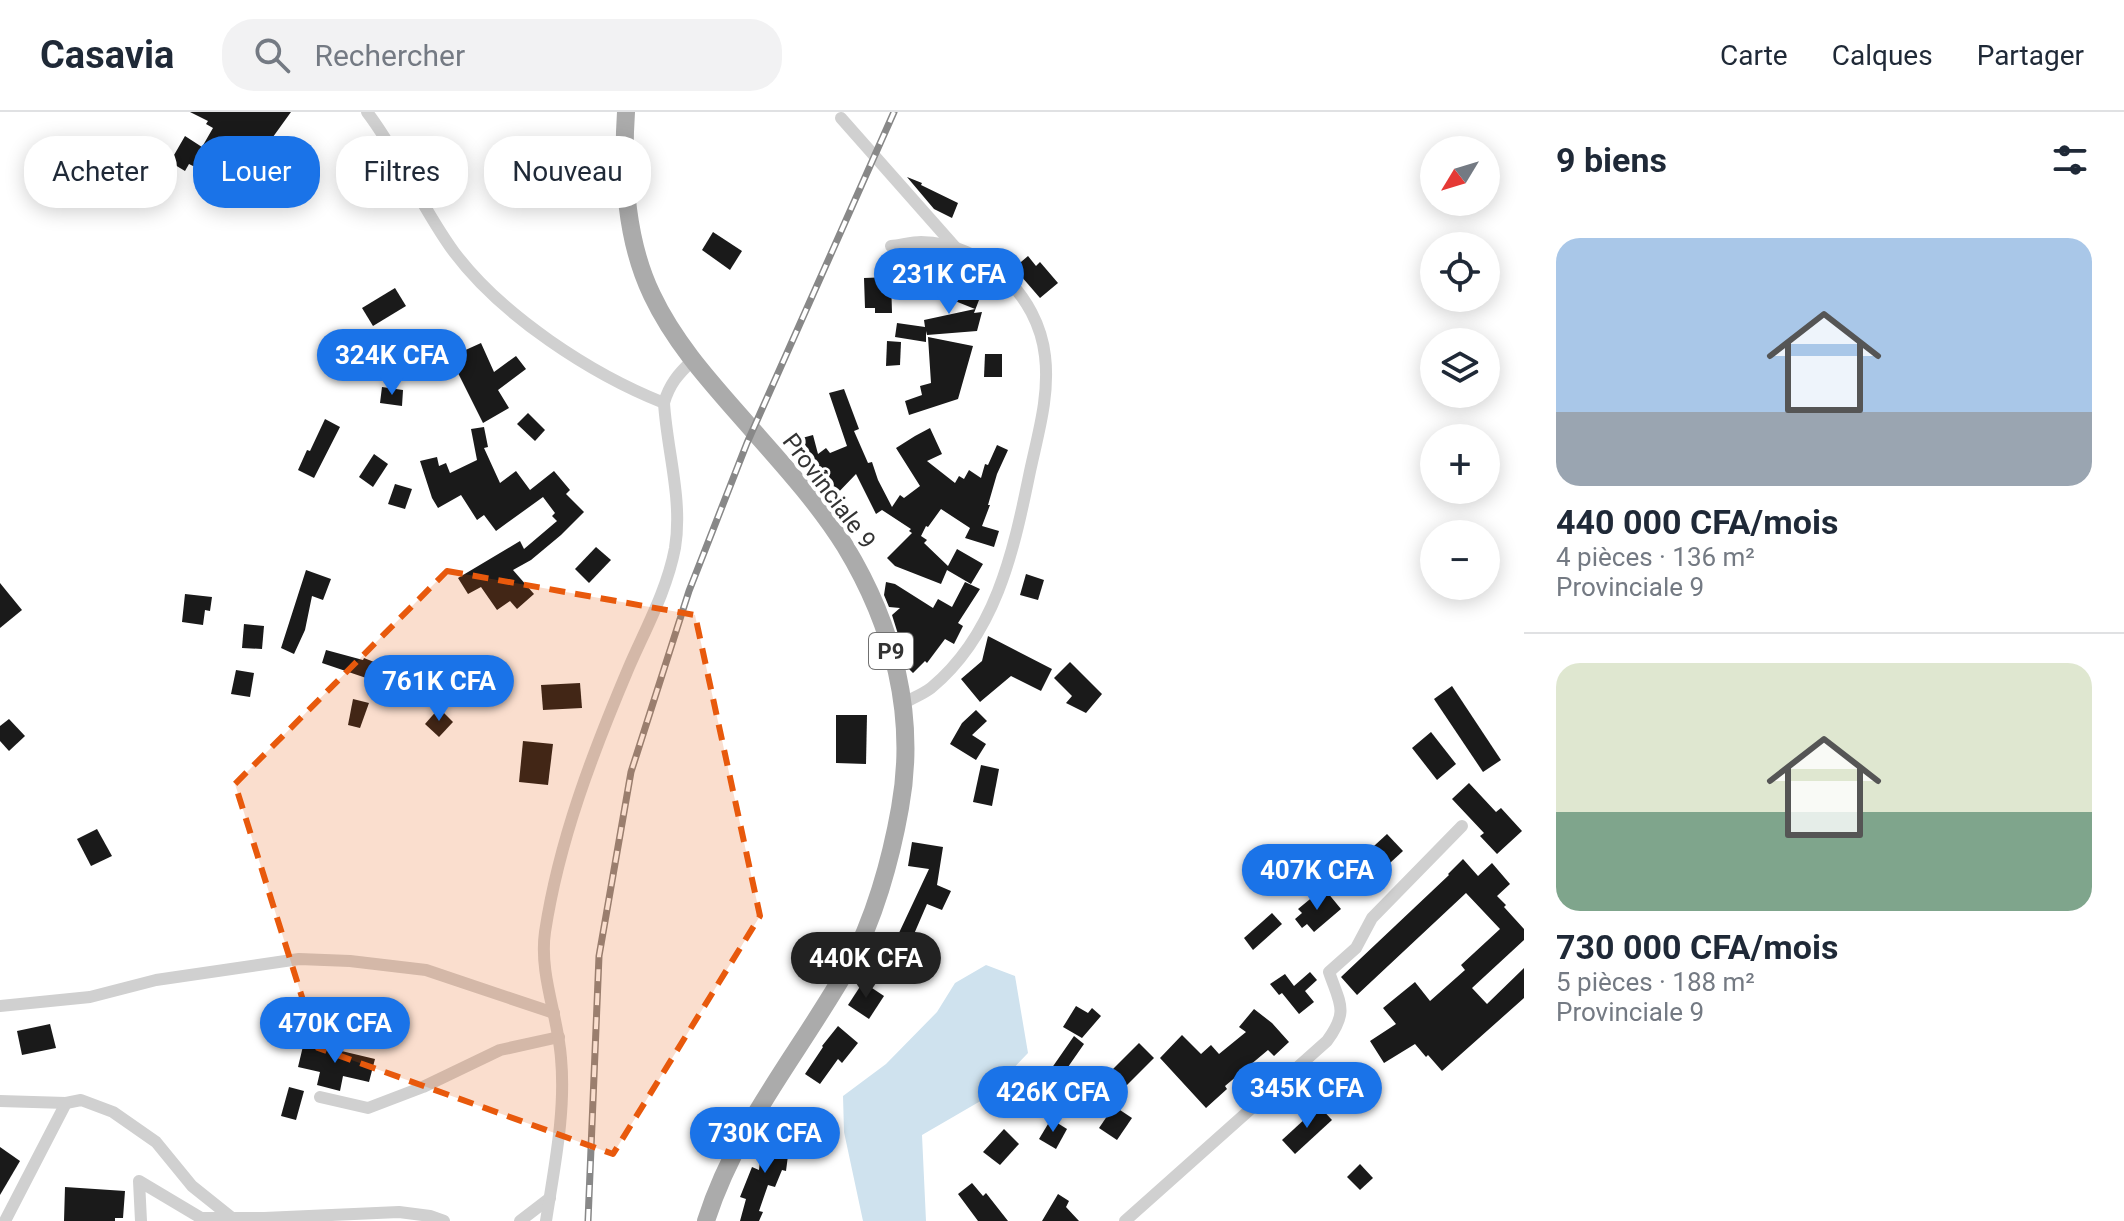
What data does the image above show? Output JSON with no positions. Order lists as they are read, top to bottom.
{
  "streets": {
    "main road": ["Provinciale 9", "P9"]
  },
  "north": "bottom left",
  "page": {
    "header": "Casavia",
    "search": "Rechercher",
    "nav": ["Carte", "Calques", "Partager"],
    "heading": "9 biens",
    "map_buttons": ["+", "−"],
    "chip": [
      "Acheter",
      "Louer",
      "Filtres",
      "Nouveau"
    ],
    "list": [
      {
        "name": "440 000 CFA/mois",
        "note": "4 pièces · 136 m² · Provinciale 9"
      },
      {
        "name": "730 000 CFA/mois",
        "note": "5 pièces · 188 m² · Provinciale 9"
      }
    ],
    "price": [
      "231K CFA",
      "324K CFA",
      "761K CFA",
      "407K CFA",
      "440K CFA",
      "470K CFA",
      "345K CFA",
      "426K CFA",
      "730K CFA"
    ]
  }
}
